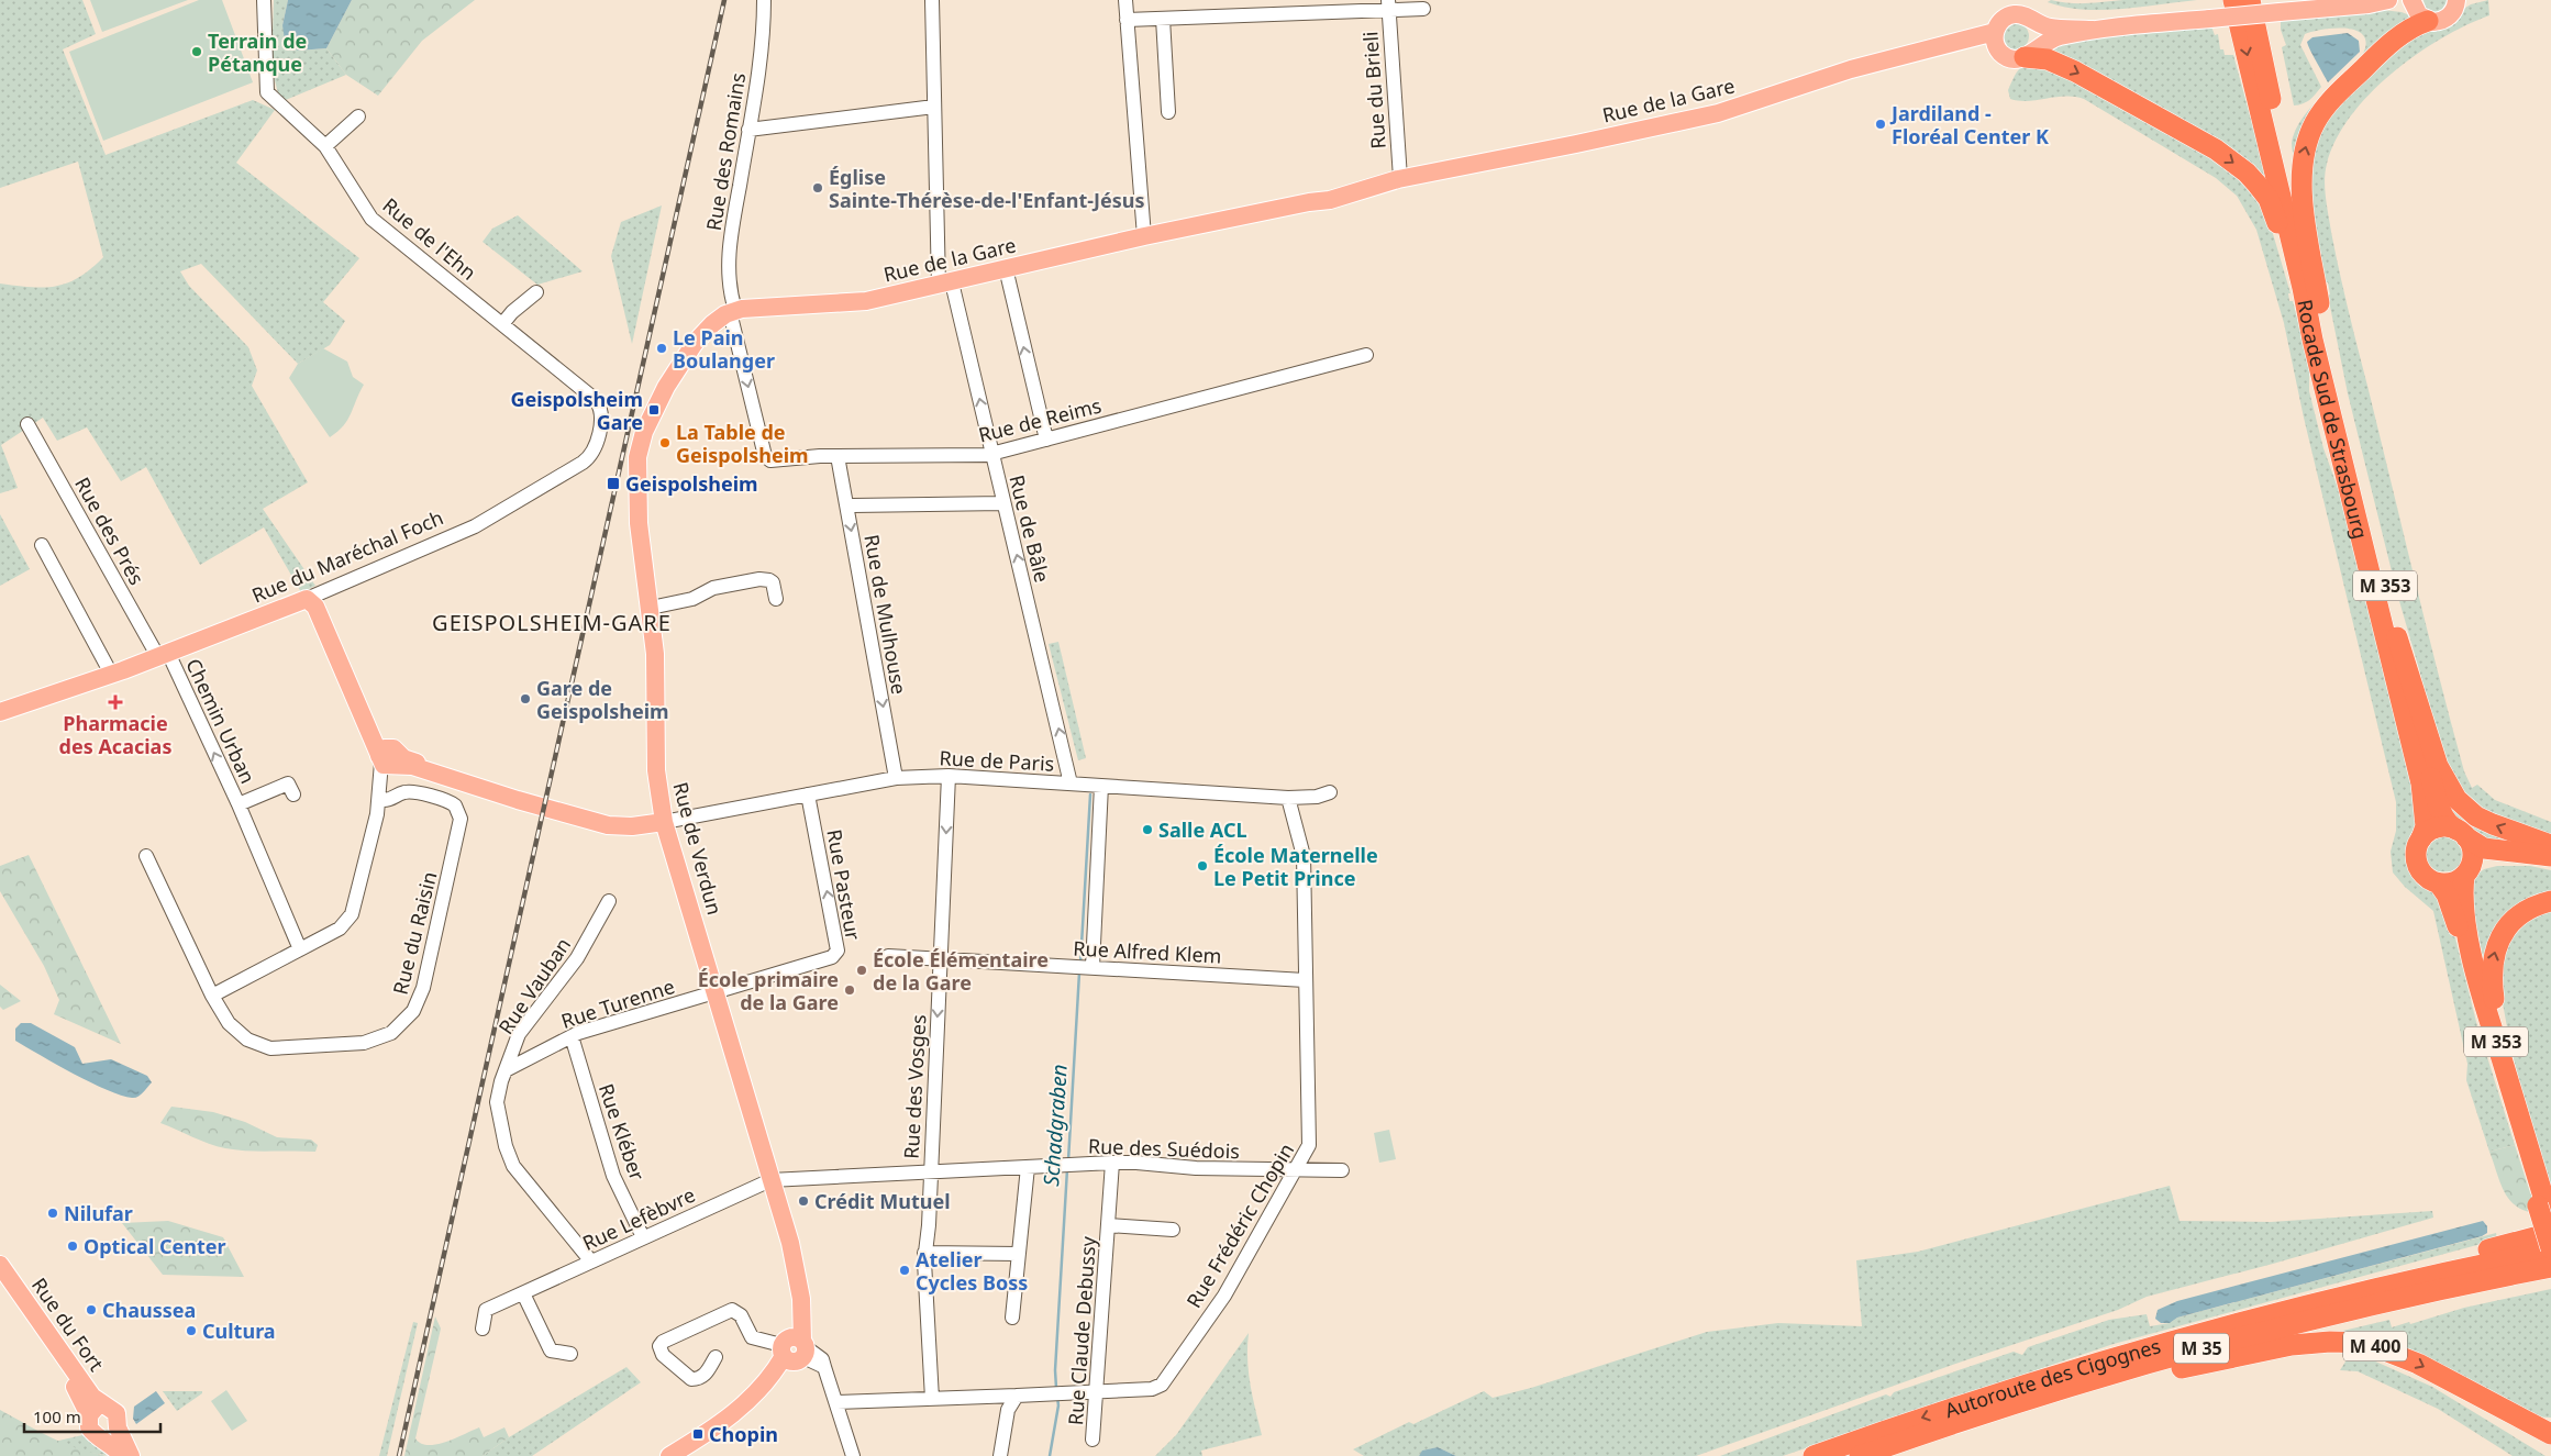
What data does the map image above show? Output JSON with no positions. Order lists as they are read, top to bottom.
{
  "streets": {
    "highway": [
      "Rocade Sud de Strasbourg",
      "M 353",
      "M 400",
      "M 35",
      "Autoroute des Cigognes"
    ],
    "main road": [
      "Rue de la Gare",
      "Rue du Maréchal Foch",
      "Rue de Verdun",
      "Rue du Fort"
    ],
    "street": [
      "Rue du Brieli",
      "Rue des Romains",
      "Rue de l'Ehn",
      "Rue de Reims",
      "Rue de Bâle",
      "Rue des Prés",
      "Rue de Mulhouse",
      "Chemin Urban",
      "Rue de Paris",
      "Rue Pasteur",
      "Rue du Raisin",
      "Rue Alfred Klem",
      "Rue Vauban",
      "Rue Turenne",
      "Rue des Vosges",
      "Rue Kléber",
      "Rue des Suédois",
      "Rue Lefèbvre",
      "Rue Frédéric Chopin",
      "Rue Claude Debussy"
    ]
  },
  "crossings": [
    ["Rue du Brieli", "Rue de la Gare"],
    ["Rue de la Gare", "Rue des Romains"],
    ["Rue de la Gare", "Rue de Reims"],
    ["Rue de la Gare", "Rue de Bâle"],
    ["Rue de la Gare", "Rue de Verdun"],
    ["Rue des Romains", "Rue de Reims"],
    ["Rue des Romains", "Rue de Verdun"],
    ["Rue de l'Ehn", "Rue du Maréchal Foch"],
    ["Rocade Sud de Strasbourg", "M 353"],
    ["Rue de Reims", "Rue de Bâle"],
    ["Rue de Reims", "Rue de Mulhouse"],
    ["Rue de Reims", "Rue de Verdun"],
    ["Rue de Bâle", "Rue de Paris"],
    ["Rue des Prés", "Rue du Maréchal Foch"],
    ["Rue des Prés", "Chemin Urban"],
    ["Rue du Maréchal Foch", "Chemin Urban"],
    ["M 353", "Autoroute des Cigognes"],
    ["Rue de Mulhouse", "Rue de Paris"],
    ["Rue de Paris", "Rue de Verdun"],
    ["Rue de Paris", "Rue Pasteur"],
    ["Rue de Paris", "Rue des Vosges"],
    ["Rue de Paris", "Rue Frédéric Chopin"],
    ["Rue de Verdun", "Rue Pasteur"],
    ["Rue de Verdun", "Rue Turenne"],
    ["Rue de Verdun", "Rue des Suédois"],
    ["Rue de Verdun", "Rue Lefèbvre"],
    ["Rue Pasteur", "Rue Turenne"],
    ["Rue Alfred Klem", "Rue des Vosges"],
    ["Rue Alfred Klem", "Rue Frédéric Chopin"],
    ["Rue Vauban", "Rue Turenne"],
    ["Rue Vauban", "Rue Lefèbvre"],
    ["Rue Turenne", "Rue Kléber"],
    ["Rue des Vosges", "Rue des Suédois"],
    ["Rue des Vosges", "Rue Frédéric Chopin"],
    ["Rue Kléber", "Rue Lefèbvre"],
    ["Rue des Suédois", "Rue Lefèbvre"],
    ["Rue des Suédois", "Rue Frédéric Chopin"],
    ["Rue des Suédois", "Rue Claude Debussy"],
    ["Rue Frédéric Chopin", "Rue Claude Debussy"]
  ],
  "one_way": ["Rue de Mulhouse", "Chemin Urban", "Rue des Vosges"],
  "districts": ["GEISPOLSHEIM-GARE"],
  "water": ["Schadgraben"],
  "places": {
    "other": [
      "Terrain de Pétanque",
      "Jardiland - Floréal Center K",
      "Église Sainte-Thérèse-de-l'Enfant-Jésus",
      "Le Pain Boulanger",
      "La Table de Geispolsheim",
      "Gare de Geispolsheim",
      "Salle ACL",
      "École Maternelle Le Petit Prince",
      "École Élémentaire de la Gare",
      "École primaire de la Gare",
      "Crédit Mutuel",
      "Nilufar",
      "Optical Center",
      "Atelier Cycles Boss",
      "Chaussea",
      "Cultura"
    ],
    "transit": ["Geispolsheim Gare", "Geispolsheim", "Chopin"],
    "health": ["Pharmacie des Acacias"]
  },
  "scale_bar": "100 m"
}
